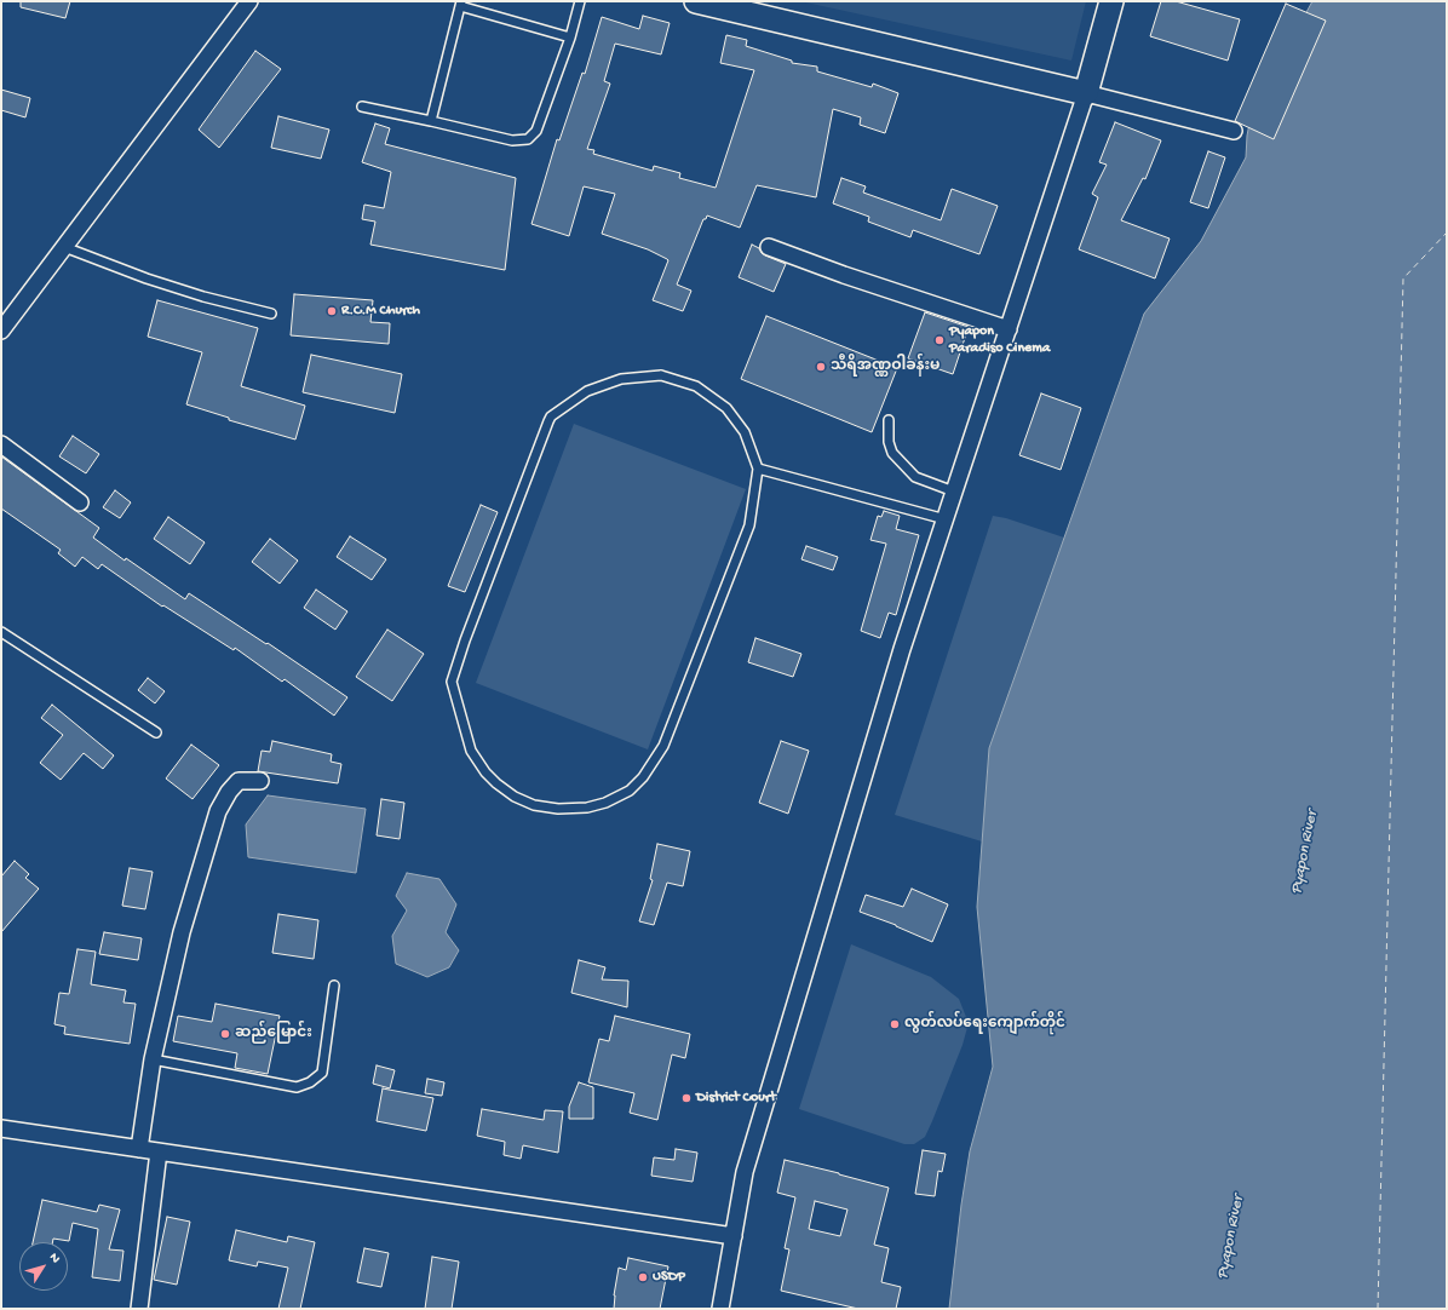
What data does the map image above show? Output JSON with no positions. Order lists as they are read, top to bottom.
{
  "water": ["Pyapon River"],
  "places": [
    "R.C.M Church",
    "Pyapon Paradiso Cinema",
    "သီရိအဏ္ဏဝါခန်းမ",
    "လွတ်လပ်ရေးကျောက်တိုင်",
    "ဆည်မြောင်း",
    "District Court",
    "USDP"
  ],
  "north": "top right"
}
